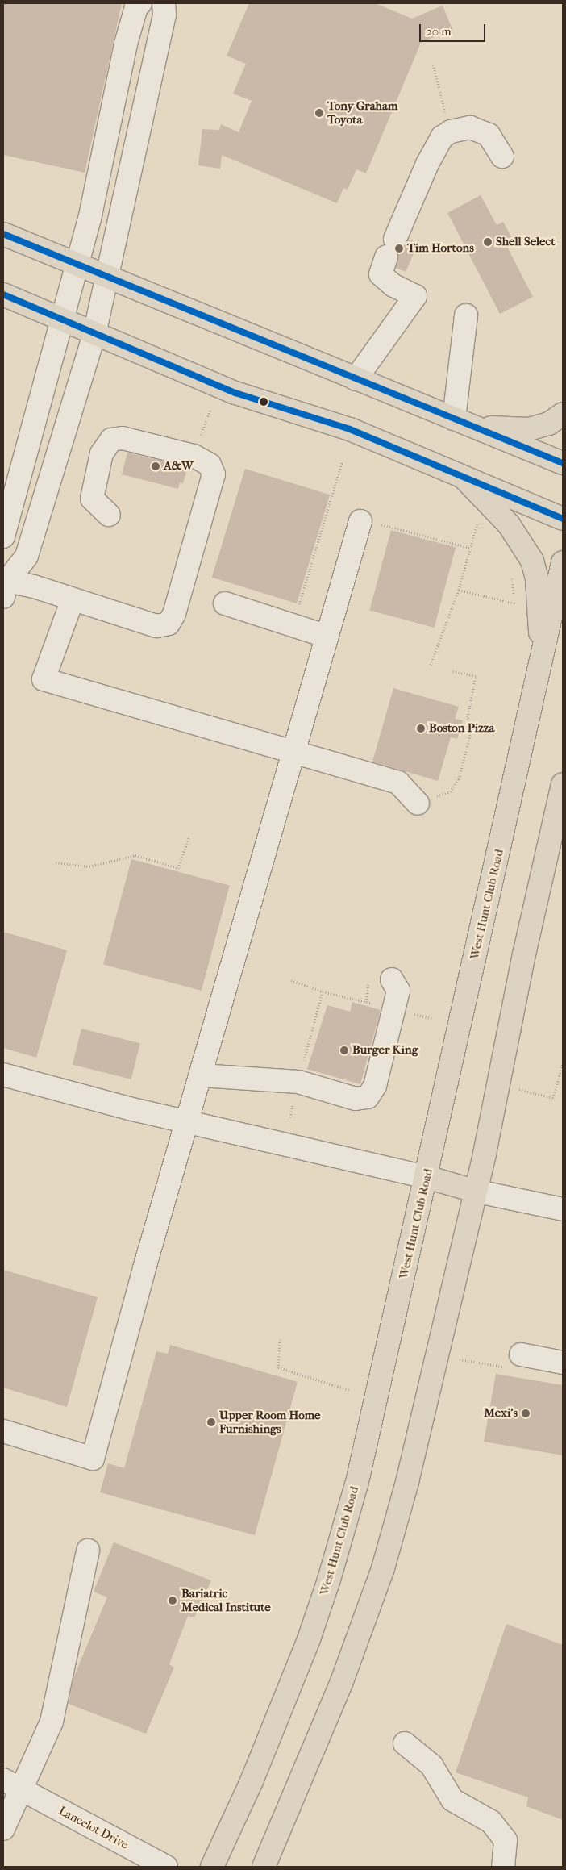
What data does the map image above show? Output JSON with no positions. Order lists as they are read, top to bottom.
{
  "streets": {
    "main road": ["West Hunt Club Road"],
    "street": ["Lancelot Drive"]
  },
  "places": [
    "Tony Graham Toyota",
    "Shell Select",
    "Tim Hortons",
    "A&W",
    "Boston Pizza",
    "Burger King",
    "Mexi's",
    "Upper Room Home Furnishings",
    "Bariatric Medical Institute"
  ],
  "scale_bar": "20 m"
}
